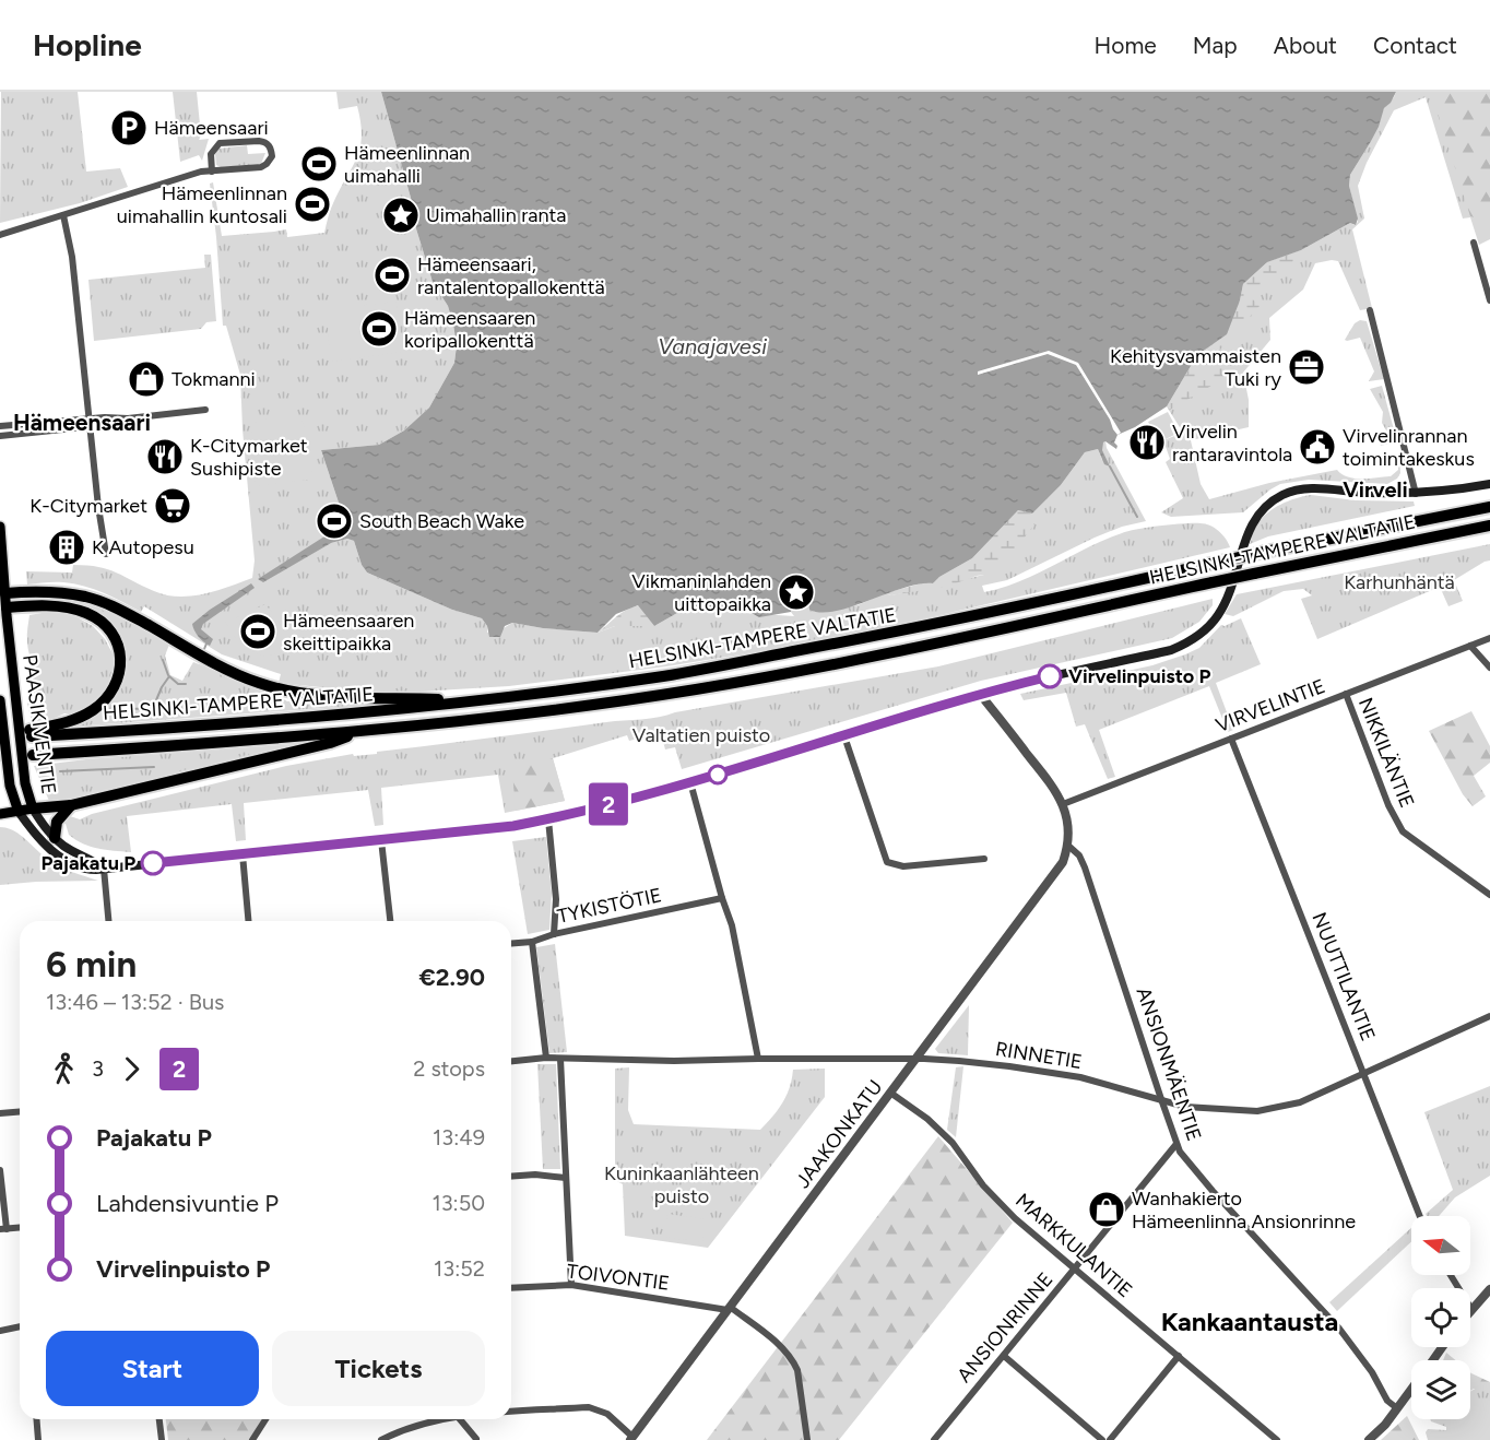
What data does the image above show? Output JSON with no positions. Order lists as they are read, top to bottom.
{
  "streets": {
    "highway": ["HELSINKI-TAMPERE VALTATIE"],
    "main road": ["PAASIKIVENTIE"],
    "street": [
      "VIRVELINTIE",
      "NIKKILÄNTIE",
      "TYKISTÖTIE",
      "NUUTTILANTIE",
      "RINNETIE",
      "ANSIONMÄENTIE",
      "JAAKONKATU",
      "MARKKULANTIE",
      "TOIVONTIE",
      "ANSIONRINNE"
    ]
  },
  "crossings": [
    ["HELSINKI-TAMPERE VALTATIE", "PAASIKIVENTIE"],
    ["VIRVELINTIE", "NIKKILÄNTIE"],
    ["VIRVELINTIE", "NUUTTILANTIE"],
    ["VIRVELINTIE", "ANSIONMÄENTIE"],
    ["NUUTTILANTIE", "RINNETIE"],
    ["RINNETIE", "ANSIONMÄENTIE"],
    ["RINNETIE", "JAAKONKATU"],
    ["ANSIONMÄENTIE", "JAAKONKATU"],
    ["ANSIONMÄENTIE", "ANSIONRINNE"],
    ["JAAKONKATU", "MARKKULANTIE"],
    ["JAAKONKATU", "TOIVONTIE"],
    ["MARKKULANTIE", "ANSIONRINNE"]
  ],
  "districts": ["Hämeensaari", "Virveli", "Kankaantausta"],
  "water": ["Vanajavesi"],
  "parks": ["Karhunhäntä", "Valtatien puisto", "Kuninkaanlähteen puisto"],
  "places": {
    "parking": ["Hämeensaari"],
    "sports": [
      "Hämeenlinnan uimahalli",
      "Hämeenlinnan uimahallin kuntosali",
      "Hämeensaari, rantalentopallokenttä",
      "Hämeensaaren koripallokenttä",
      "South Beach Wake",
      "Hämeensaaren skeittipaikka"
    ],
    "place": ["Uimahallin ranta", "Vikmaninlahden uittopaikka"],
    "office": ["Kehitysvammaisten Tuki ry"],
    "shop": ["Tokmanni", "Wanhakierto Hämeenlinna Ansionrinne"],
    "restaurant": ["Virvelin rantaravintola", "K-Citymarket Sushipiste"],
    "public building": ["Virvelinrannan toimintakeskus"],
    "supermarket": ["K-Citymarket"],
    "building": ["K Autopesu"],
    "other": ["Virvelinpuisto P", "Pajakatu P"]
  },
  "lines": ["bus line 2"],
  "north": "left",
  "page": {
    "header": "Hopline",
    "nav": [
      "Home",
      "Map",
      "About",
      "Contact"
    ],
    "on_map": "2",
    "heading": ["6 min", "13:46 – 13:52 · Bus", "€2.90"],
    "legs": ["3", "2", "2 stops"],
    "list": [
      {
        "name": "Pajakatu P",
        "value": "13:49"
      },
      {
        "name": "Lahdensivuntie P",
        "value": "13:50"
      },
      {
        "name": "Virvelinpuisto P",
        "value": "13:52"
      }
    ],
    "buttons": ["Start", "Tickets"]
  }
}
